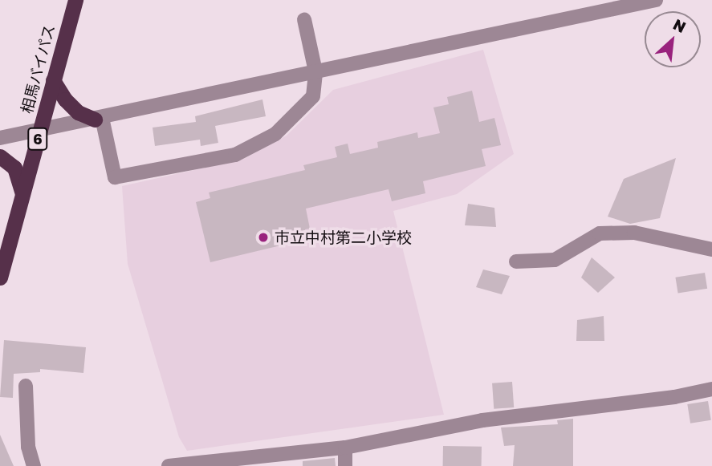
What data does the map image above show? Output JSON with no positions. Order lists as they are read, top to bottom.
{
  "streets": {
    "highway": ["相馬バイパス", "6"]
  },
  "places": ["市立中村第二小学校"],
  "north": "top right"
}
